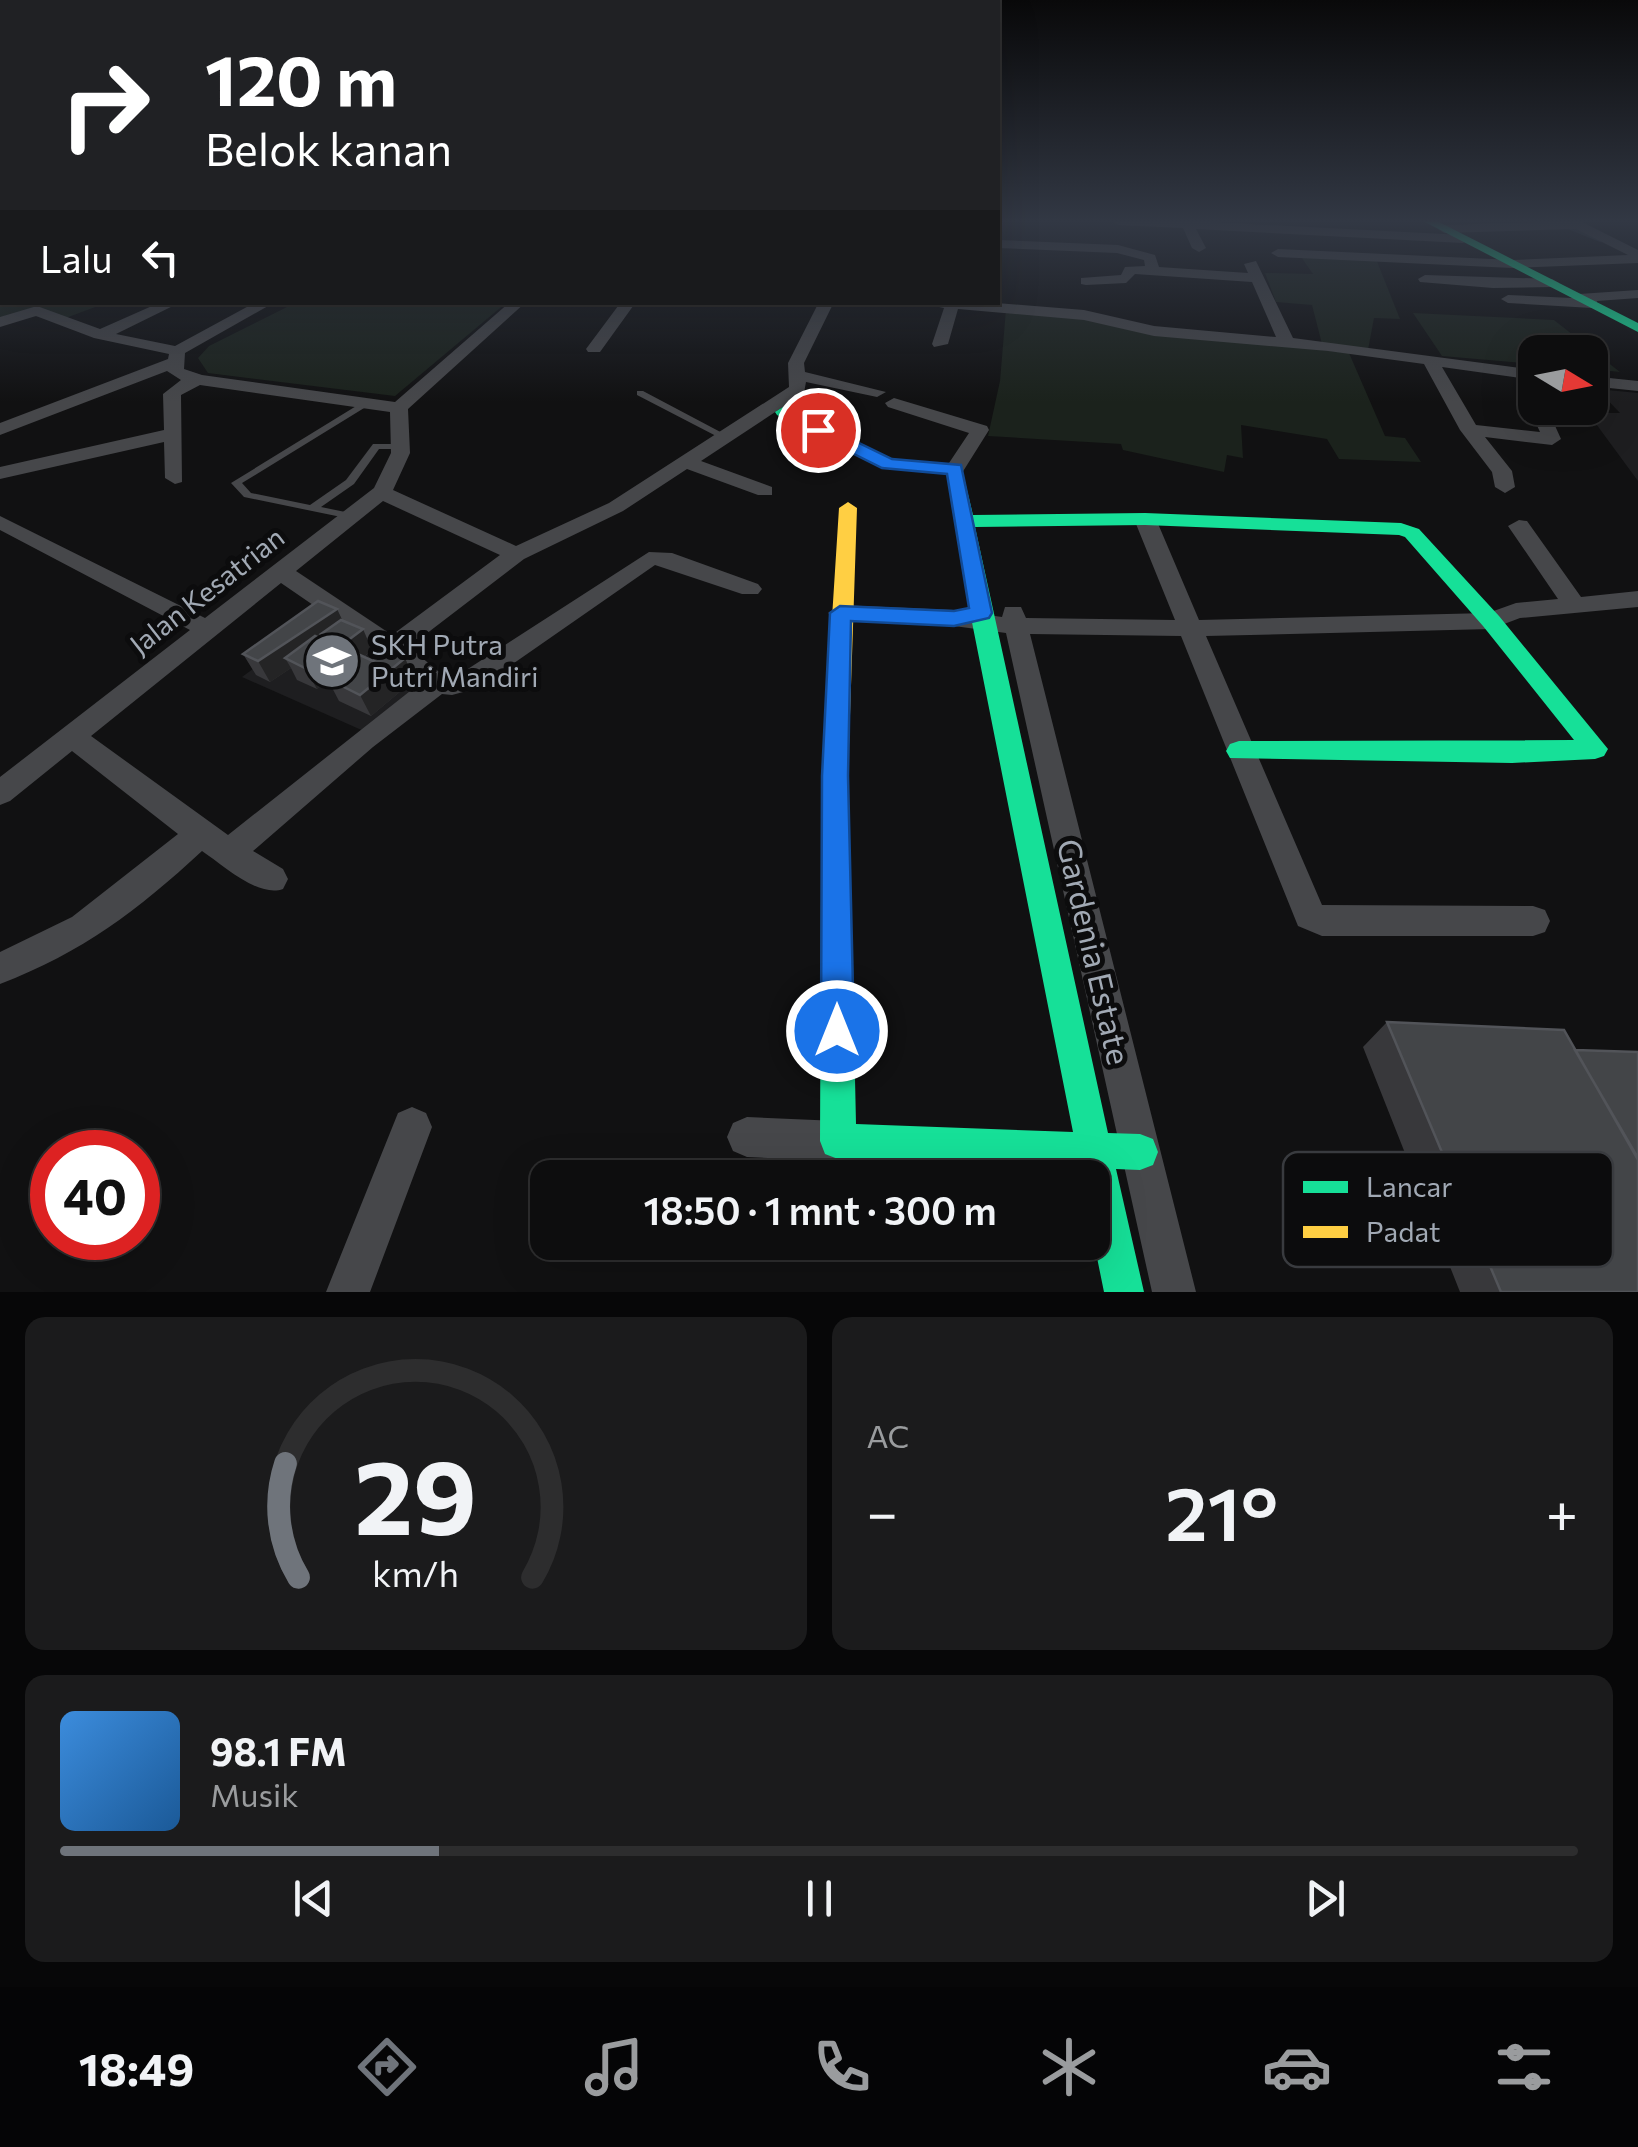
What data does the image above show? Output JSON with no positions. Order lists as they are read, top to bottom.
{
  "streets": {
    "street": ["Jalan Kesatrian", "Gardenia Estate"]
  },
  "places": {
    "school or university": ["SKH Putra Putri Mandiri"]
  },
  "legend": ["Lancar", "Padat"],
  "north": "right",
  "page": {
    "turn": ["120 m", "Belok kanan"],
    "then": "Lalu",
    "limit": "40",
    "trip": "18:50 · 1 mnt · 300 m",
    "tile": "AC",
    "heat": ["−", "21°", "+"],
    "song": ["98.1 FM", "Musik"],
    "tabs": "18:49",
    "gauge": ["29", "km/h"]
  }
}
